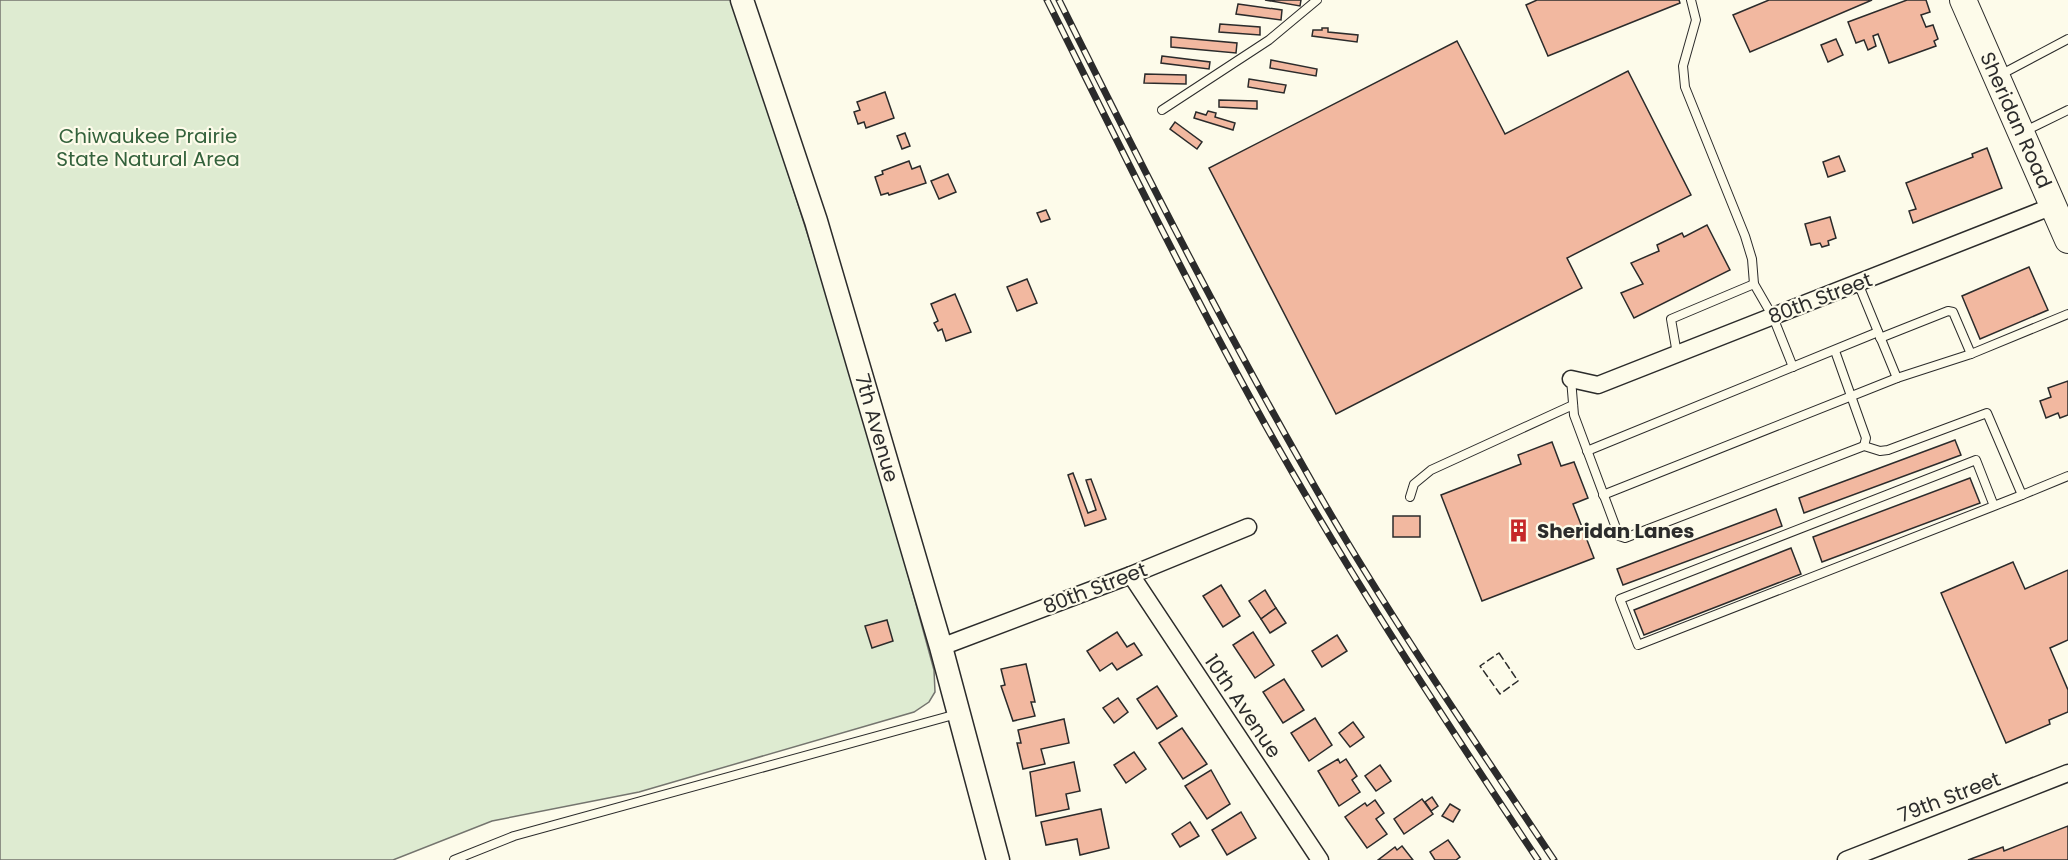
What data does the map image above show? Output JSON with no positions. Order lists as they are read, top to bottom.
{
  "streets": {
    "main road": ["Sheridan Road"],
    "street": [
      "80th Street",
      "7th Avenue",
      "10th Avenue",
      "79th Street"
    ]
  },
  "crossings": [
    ["Sheridan Road", "80th Street"],
    ["80th Street", "7th Avenue"],
    ["80th Street", "10th Avenue"]
  ],
  "parks": ["Chiwaukee Prairie State Natural Area"],
  "places": {
    "building": ["Sheridan Lanes"]
  }
}
